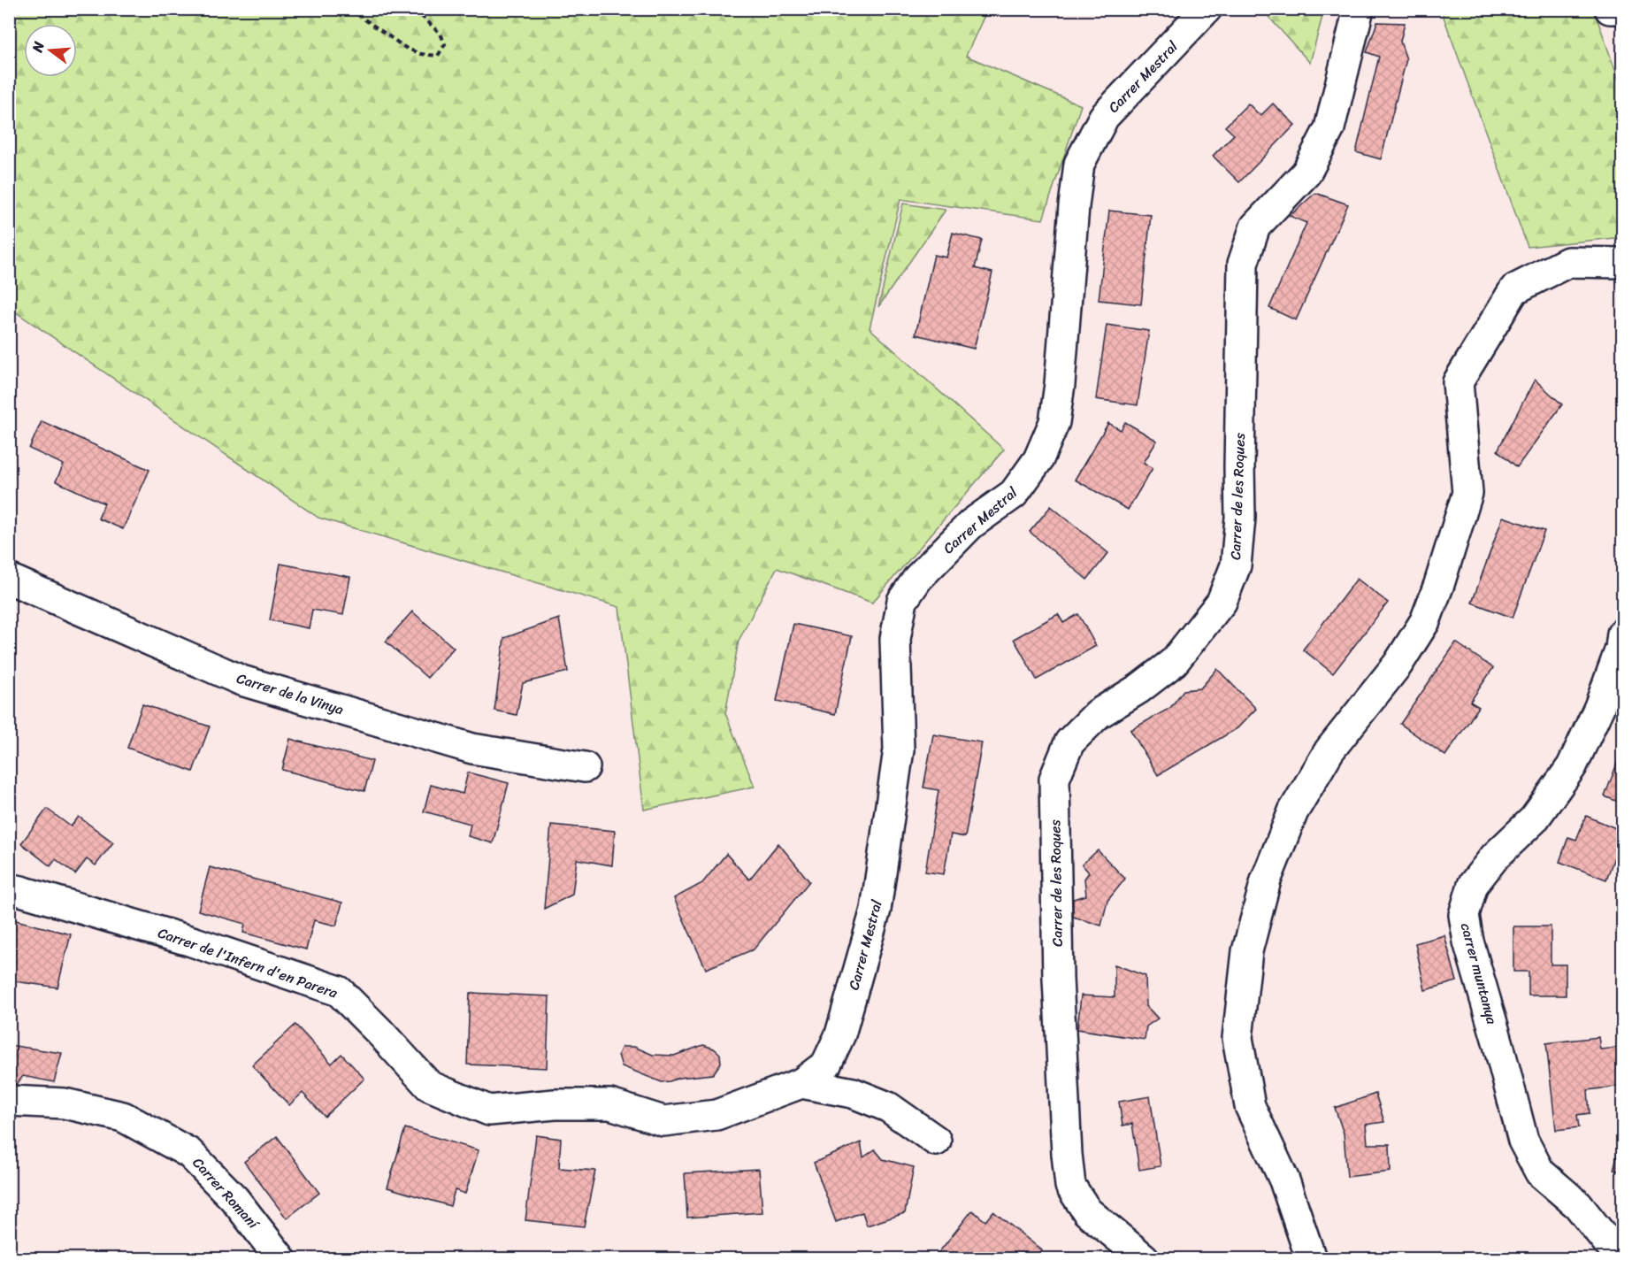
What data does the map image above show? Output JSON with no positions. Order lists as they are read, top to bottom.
{
  "streets": {
    "street": [
      "Carrer Mestral",
      "Carrer de les Roques",
      "Carrer de la Vinya",
      "Carrer de l'Infern d'en Parera",
      "carrer muntanya",
      "Carrer Romaní"
    ]
  },
  "crossings": [
    ["Carrer Mestral", "Carrer de l'Infern d'en Parera"]
  ],
  "north": "left"
}
